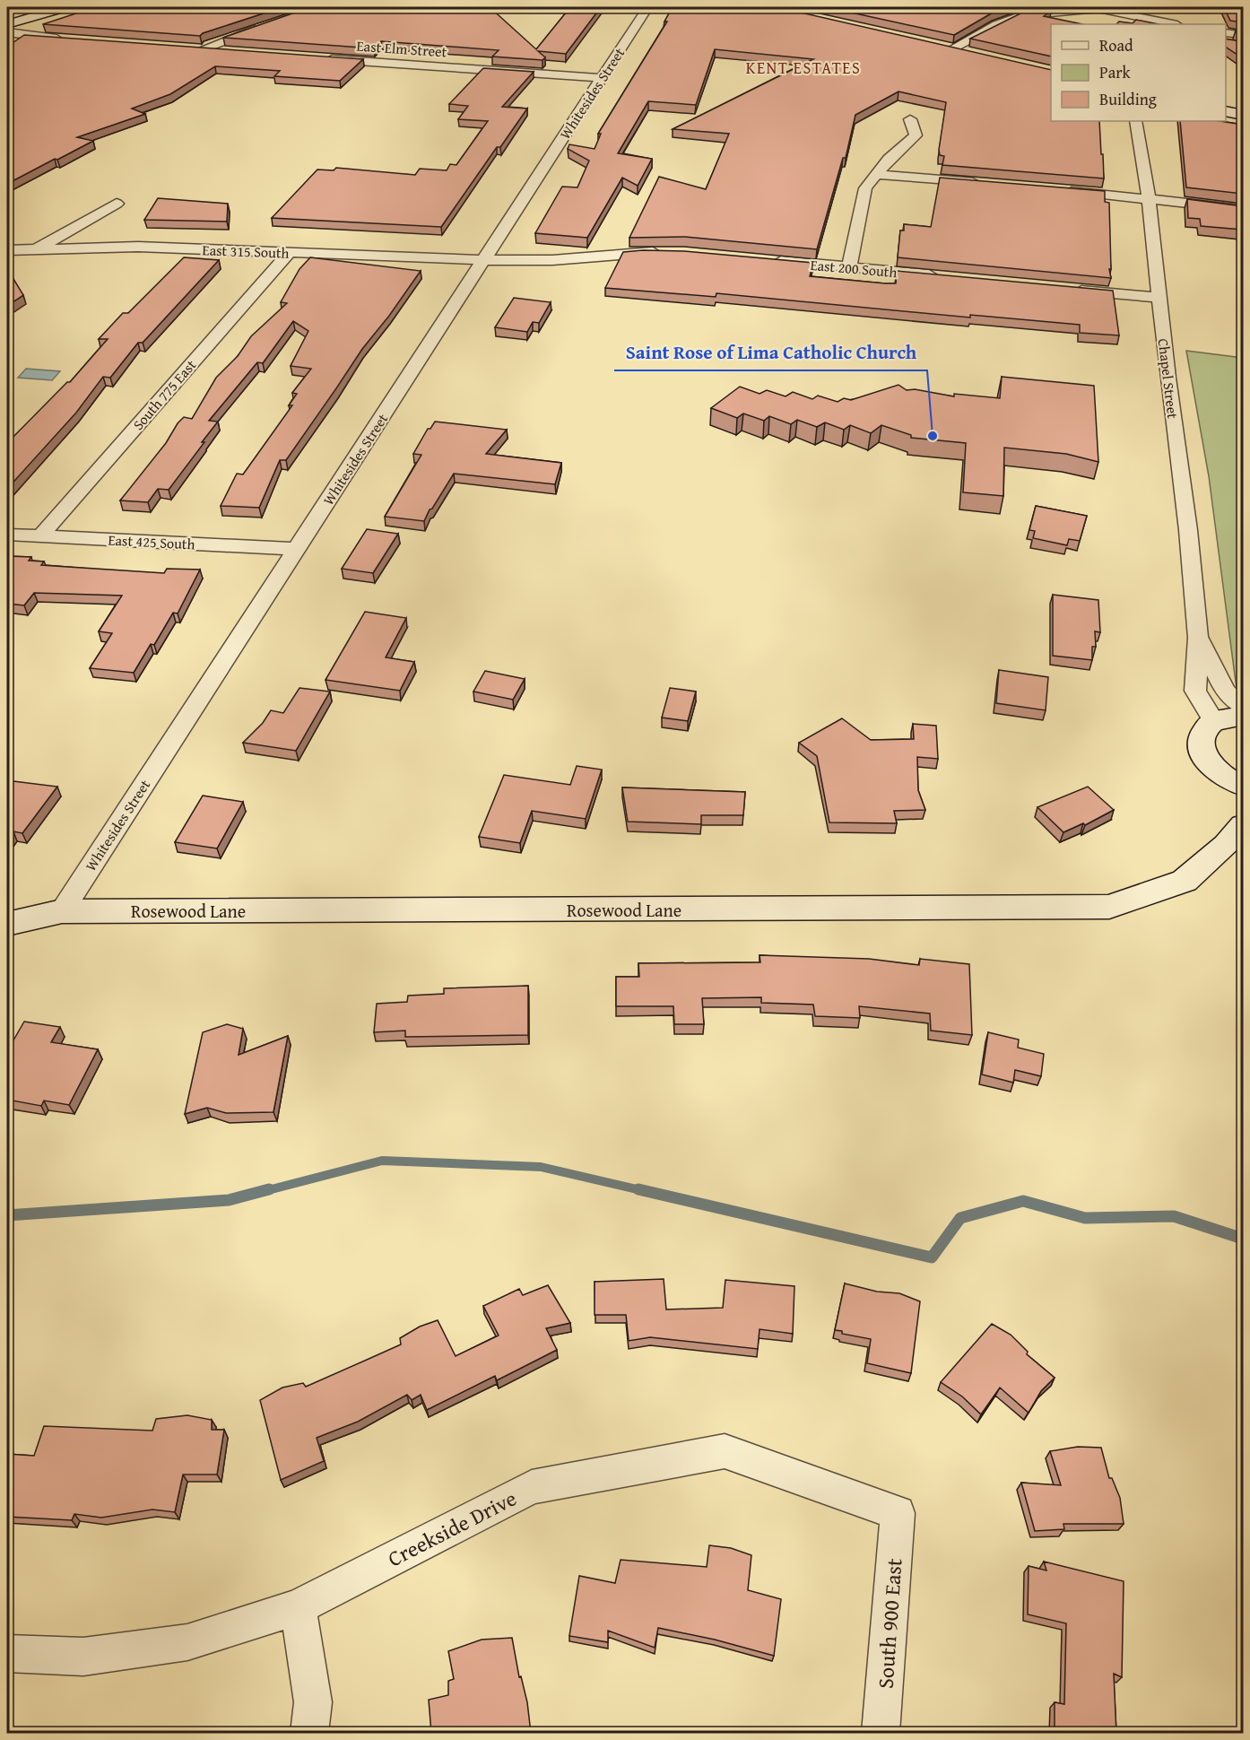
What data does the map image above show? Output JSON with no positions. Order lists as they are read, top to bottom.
{
  "streets": {
    "street": [
      "East Elm Street",
      "Whitesides Street",
      "East 315 South",
      "East 200 South",
      "Chapel Street",
      "South 775 East",
      "East 425 South",
      "Rosewood Lane",
      "Creekside Drive",
      "South 900 East"
    ]
  },
  "crossings": [
    ["East Elm Street", "Whitesides Street"],
    ["Whitesides Street", "East 315 South"],
    ["Whitesides Street", "East 425 South"],
    ["Whitesides Street", "Rosewood Lane"],
    ["East 315 South", "South 775 East"],
    ["South 775 East", "East 425 South"],
    ["Creekside Drive", "South 900 East"]
  ],
  "districts": ["KENT ESTATES"],
  "places": ["Saint Rose of Lima Catholic Church"],
  "legend": ["Road", "Park", "Building"]
}
